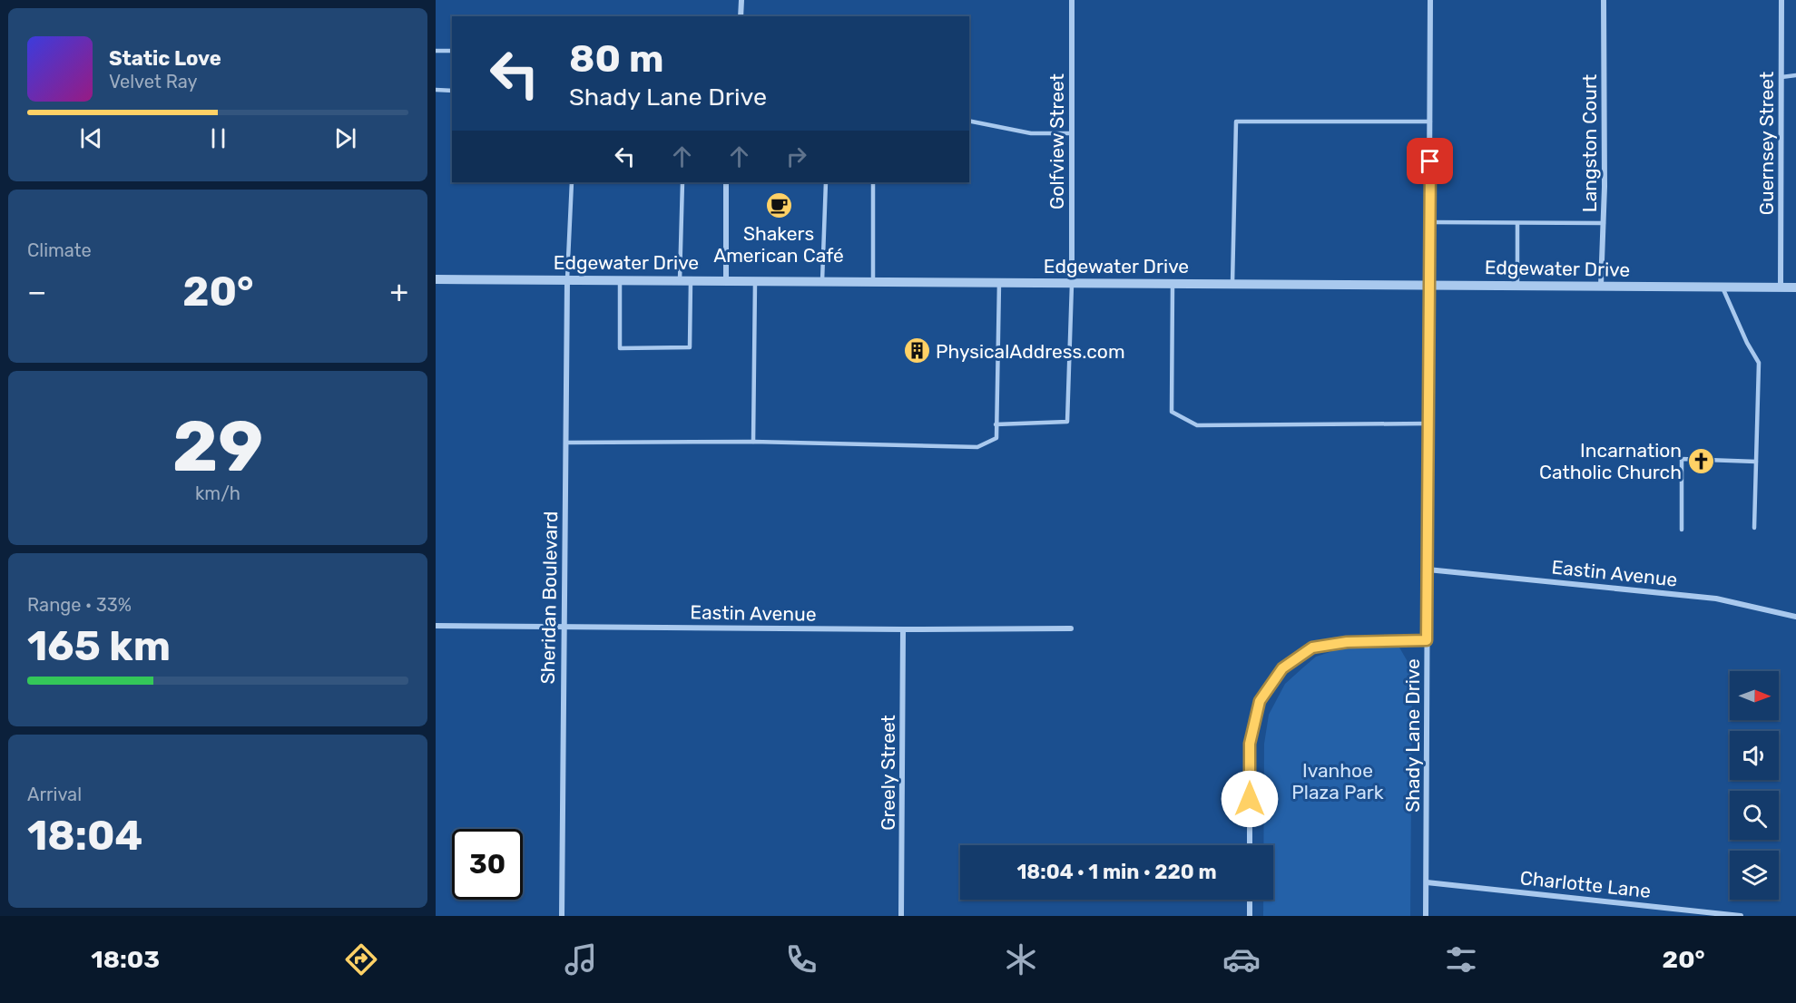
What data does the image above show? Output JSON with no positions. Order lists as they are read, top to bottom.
{
  "streets": {
    "street": [
      "Golfview Street",
      "Langston Court",
      "Guernsey Street",
      "Edgewater Drive",
      "Eastin Avenue",
      "Sheridan Boulevard",
      "Shady Lane Drive",
      "Greely Street",
      "Charlotte Lane"
    ]
  },
  "crossings": [
    ["Golfview Street", "Edgewater Drive"],
    ["Langston Court", "Edgewater Drive"],
    ["Guernsey Street", "Edgewater Drive"],
    ["Edgewater Drive", "Sheridan Boulevard"],
    ["Edgewater Drive", "Shady Lane Drive"],
    ["Eastin Avenue", "Sheridan Boulevard"],
    ["Eastin Avenue", "Shady Lane Drive"],
    ["Eastin Avenue", "Greely Street"],
    ["Shady Lane Drive", "Charlotte Lane"]
  ],
  "parks": ["Ivanhoe Plaza Park"],
  "places": {
    "cafe": ["Shakers American Café"],
    "building": ["PhysicalAddress.com"],
    "church": ["Incarnation Catholic Church"]
  },
  "north": "right",
  "page": {
    "turn": ["80 m", "Shady Lane Drive"],
    "song": ["Static Love", "Velvet Ray"],
    "tile": [
      "Climate",
      ["29", "km/h"],
      ["Range · 33%", "165 km"],
      ["Arrival", "18:04"]
    ],
    "heat": ["−", "20°", "+"],
    "limit": "30",
    "trip": "18:04 · 1 min · 220 m",
    "tabs": ["18:03", "20°"]
  }
}
